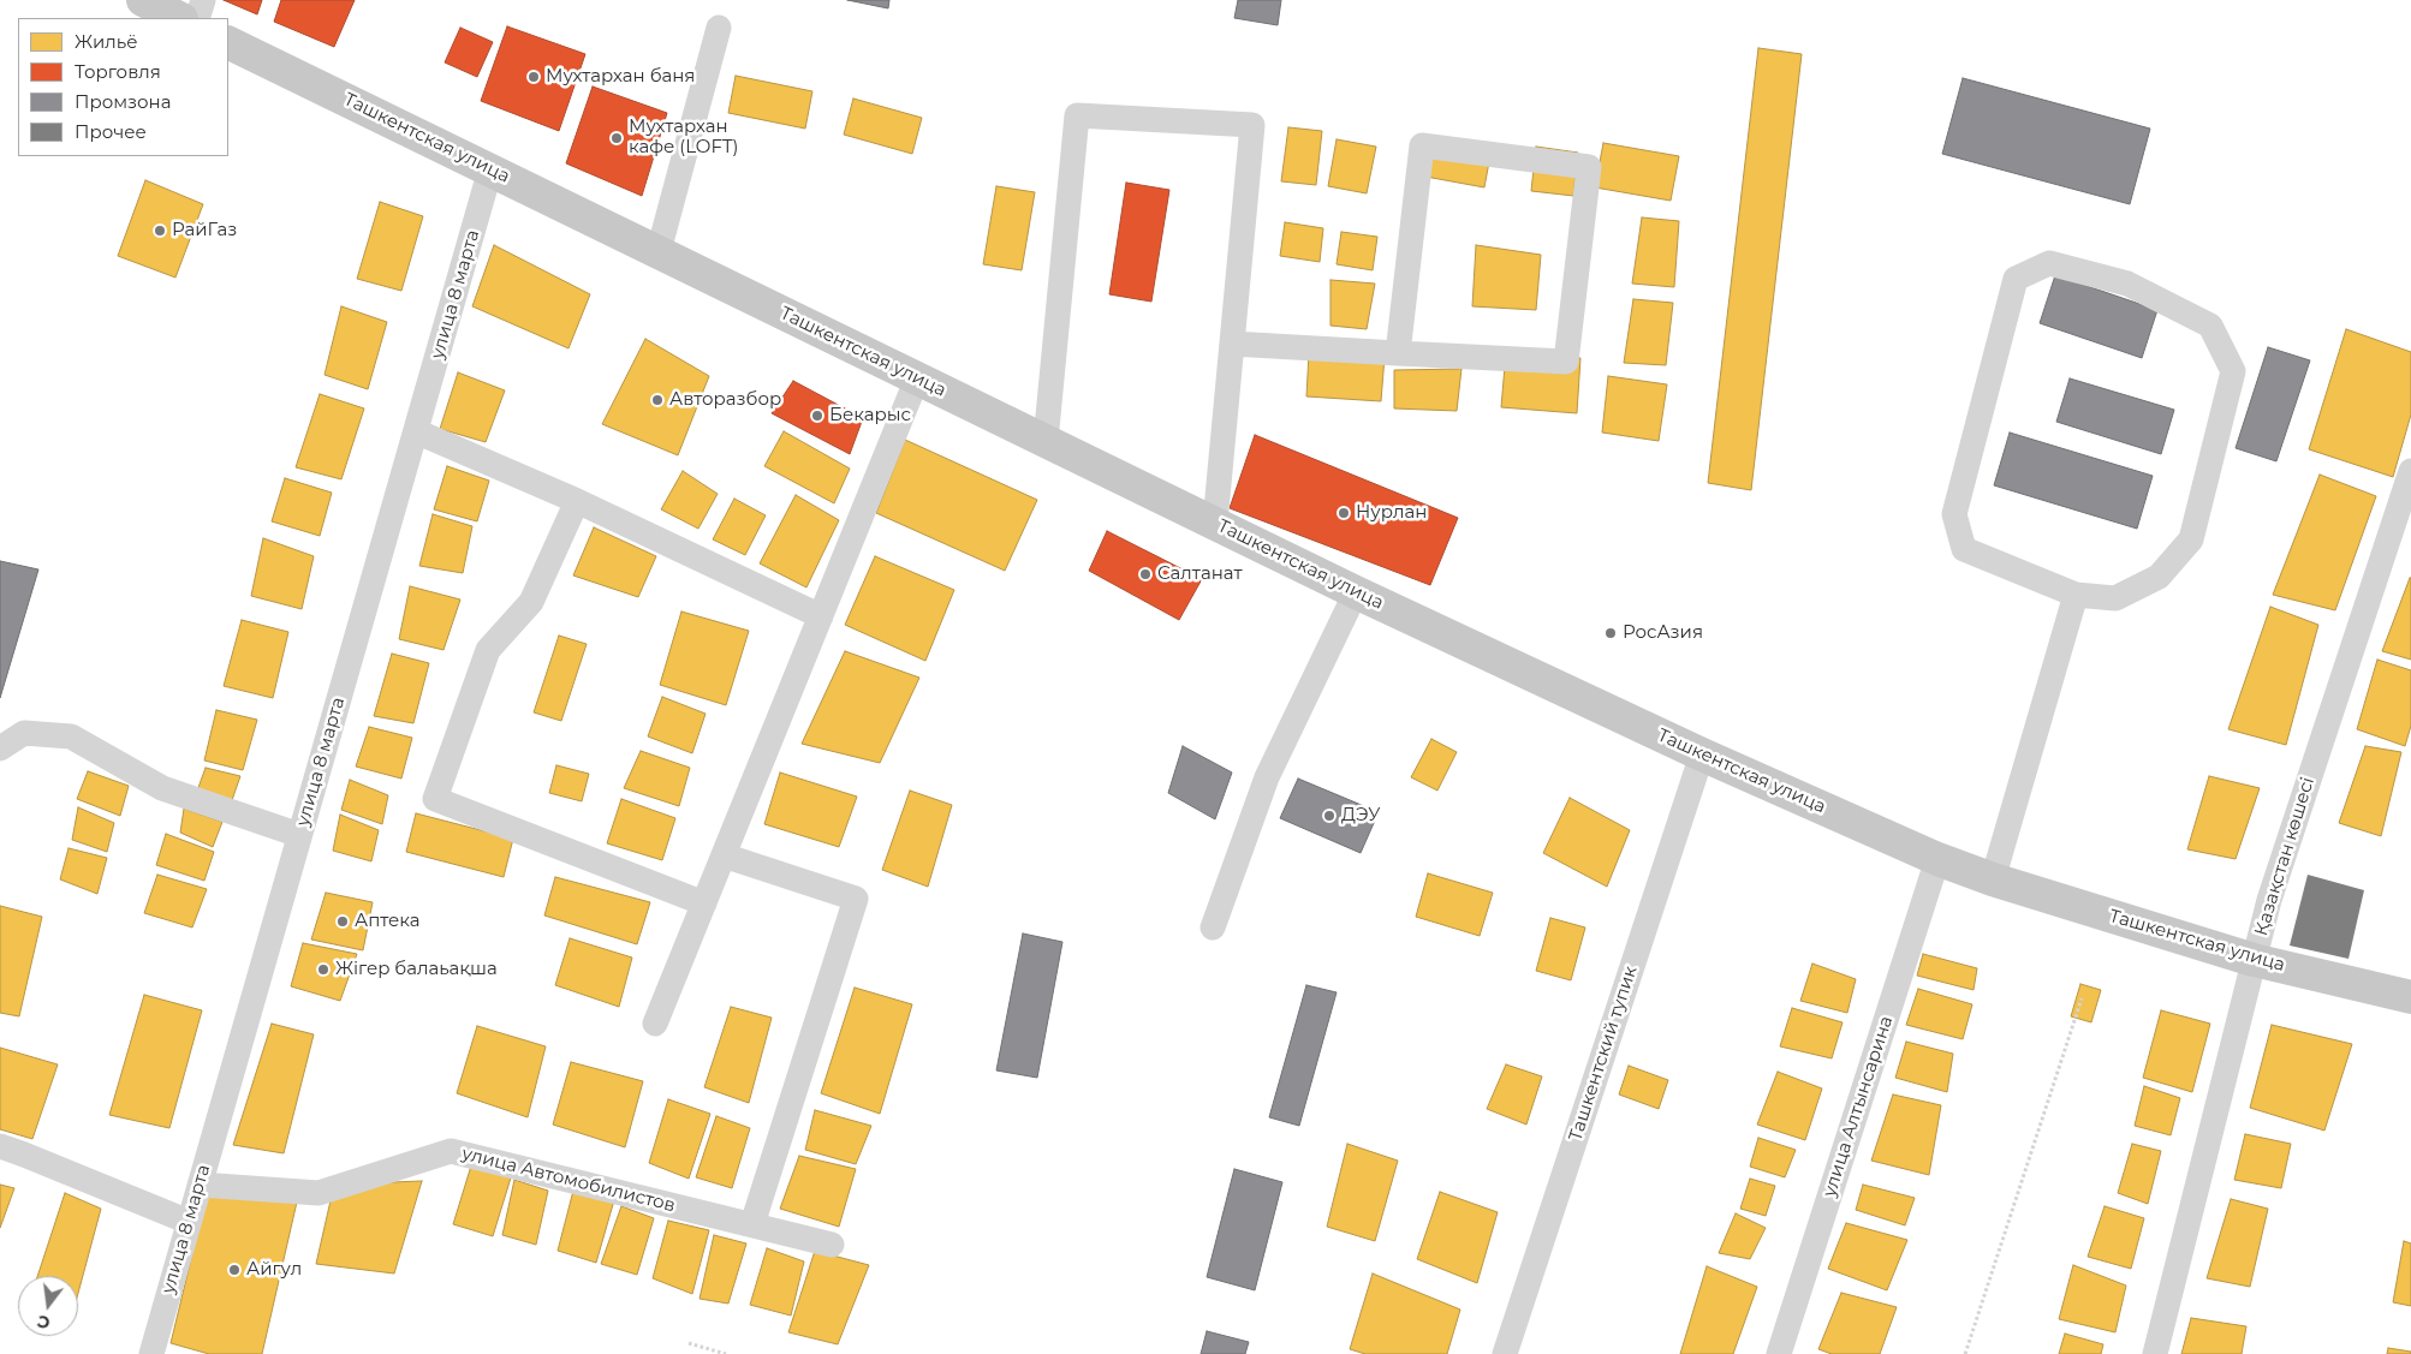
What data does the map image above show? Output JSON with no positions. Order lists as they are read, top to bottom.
{
  "streets": {
    "main road": ["Ташкентская улица"],
    "street": [
      "улица 8 марта",
      "Қазақстан көшесі",
      "Ташкентский тупик",
      "улица Алтынсарина",
      "улица Автомобилистов"
    ]
  },
  "crossings": [
    ["Ташкентская улица", "улица 8 марта"],
    ["Ташкентская улица", "Қазақстан көшесі"],
    ["Ташкентская улица", "Ташкентский тупик"],
    ["Ташкентская улица", "улица Алтынсарина"],
    ["улица 8 марта", "улица Автомобилистов"]
  ],
  "places": [
    "Мухтархан баня",
    "Мухтархан кафе (LOFT)",
    "РайГаз",
    "Авторазбор",
    "Бекарыс",
    "Нурлан",
    "Салтанат",
    "РосАзия",
    "ДЭУ",
    "Аптека",
    "Жігер балаьақша",
    "Айгул"
  ],
  "legend": [
    "Жильё",
    "Торговля",
    "Промзона",
    "Прочее"
  ],
  "north": "bottom"
}
